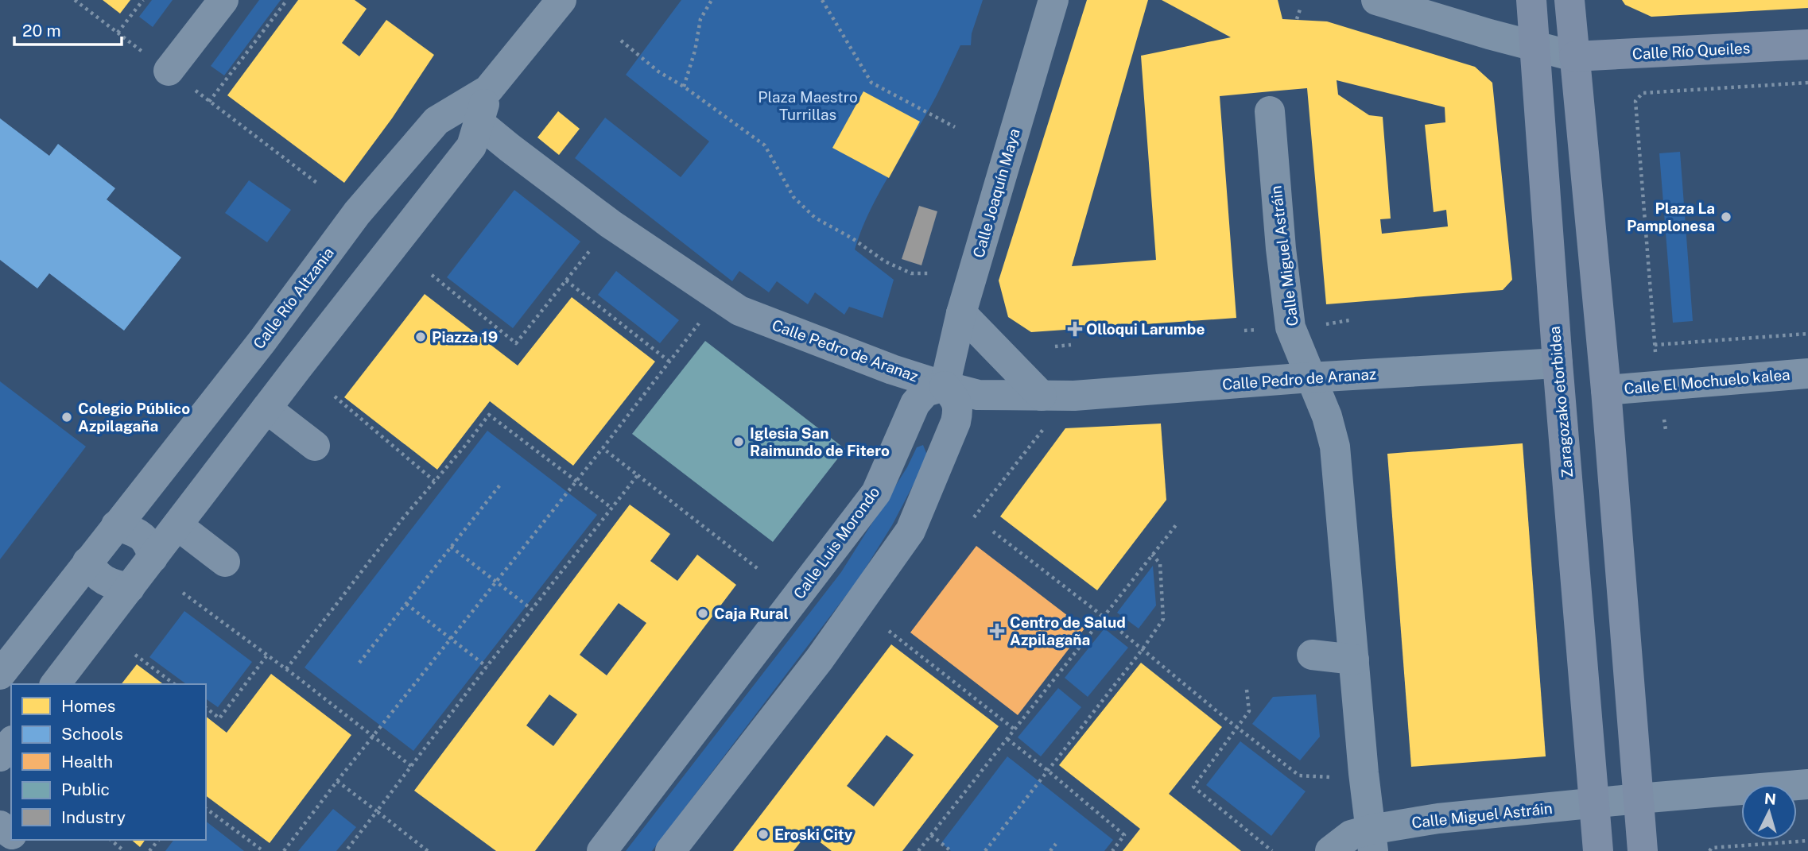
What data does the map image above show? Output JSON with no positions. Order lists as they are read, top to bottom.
{
  "streets": {
    "main road": ["Calle Río Queiles", "Zaragozako etorbidea"],
    "street": [
      "Calle Joaquín Maya",
      "Calle Miguel Astráin",
      "Calle Río Altzania",
      "Calle Pedro de Aranaz",
      "Calle El Mochuelo kalea",
      "Calle Luis Morondo"
    ]
  },
  "crossings": [
    ["Calle Joaquín Maya", "Calle Pedro de Aranaz"],
    ["Calle Joaquín Maya", "Calle Luis Morondo"],
    ["Calle Miguel Astráin", "Calle Pedro de Aranaz"],
    ["Calle Miguel Astráin", "Zaragozako etorbidea"],
    ["Calle Río Altzania", "Calle Pedro de Aranaz"],
    ["Calle Pedro de Aranaz", "Zaragozako etorbidea"],
    ["Calle Pedro de Aranaz", "Calle Luis Morondo"]
  ],
  "parks": ["Plaza Maestro Turrillas"],
  "places": {
    "other": [
      "Plaza La Pamplonesa",
      "Piazza 19",
      "Colegio Público Azpilagaña",
      "Iglesia San Raimundo de Fitero",
      "Caja Rural",
      "Eroski City"
    ],
    "health": ["Olloqui Larumbe", "Centro de Salud Azpilagaña"]
  },
  "legend": [
    "Homes",
    "Schools",
    "Health",
    "Public",
    "Industry"
  ],
  "scale_bar": "20 m",
  "north": "top"
}
